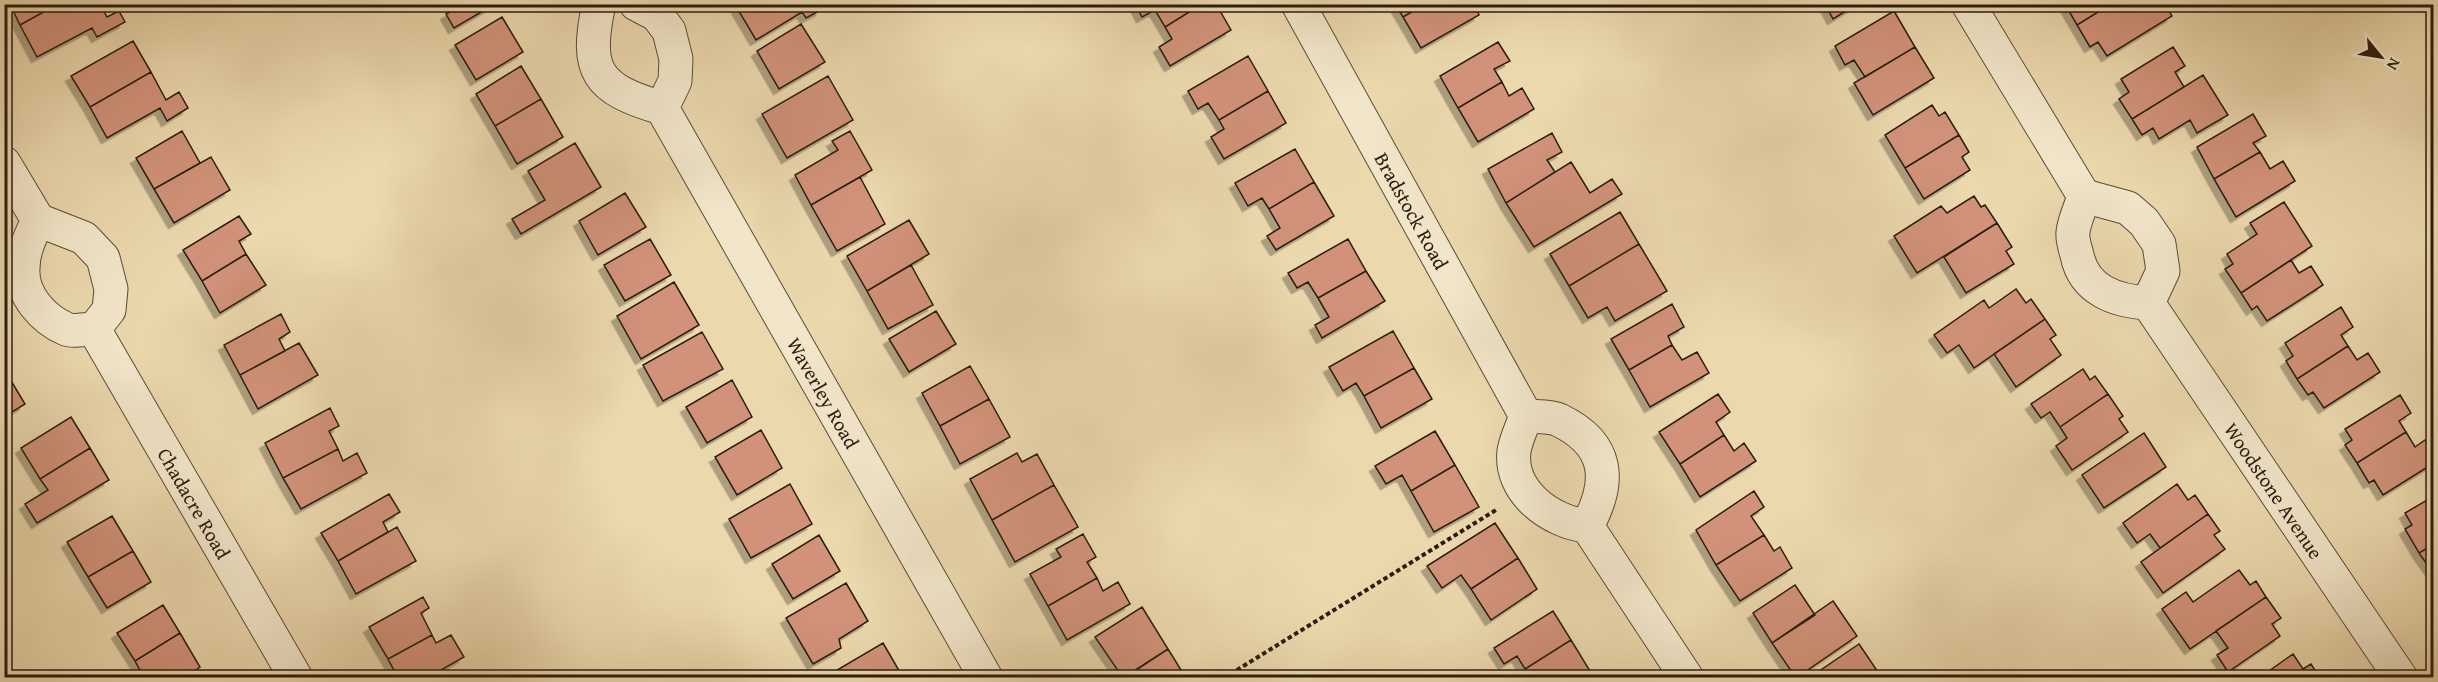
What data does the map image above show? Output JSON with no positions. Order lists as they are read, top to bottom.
{
  "streets": {
    "street": [
      "Bradstock Road",
      "Waverley Road",
      "Woodstone Avenue",
      "Chadacre Road"
    ]
  },
  "north": "bottom right"
}
